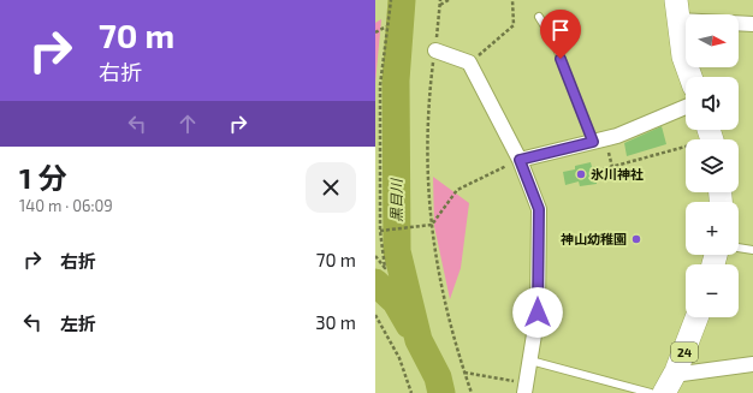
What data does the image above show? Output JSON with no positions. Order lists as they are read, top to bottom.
{
  "streets": {
    "main road": ["24"]
  },
  "water": ["黒目川"],
  "places": ["氷川神社", "神山幼稚園"],
  "north": "right",
  "page": {
    "turn": ["70 m", "右折"],
    "map_buttons": ["+", "−"],
    "heading": ["1 分", "140 m · 06:09"],
    "list": [
      {
        "name": "右折",
        "value": "70 m"
      },
      {
        "name": "左折",
        "value": "30 m"
      }
    ]
  }
}
